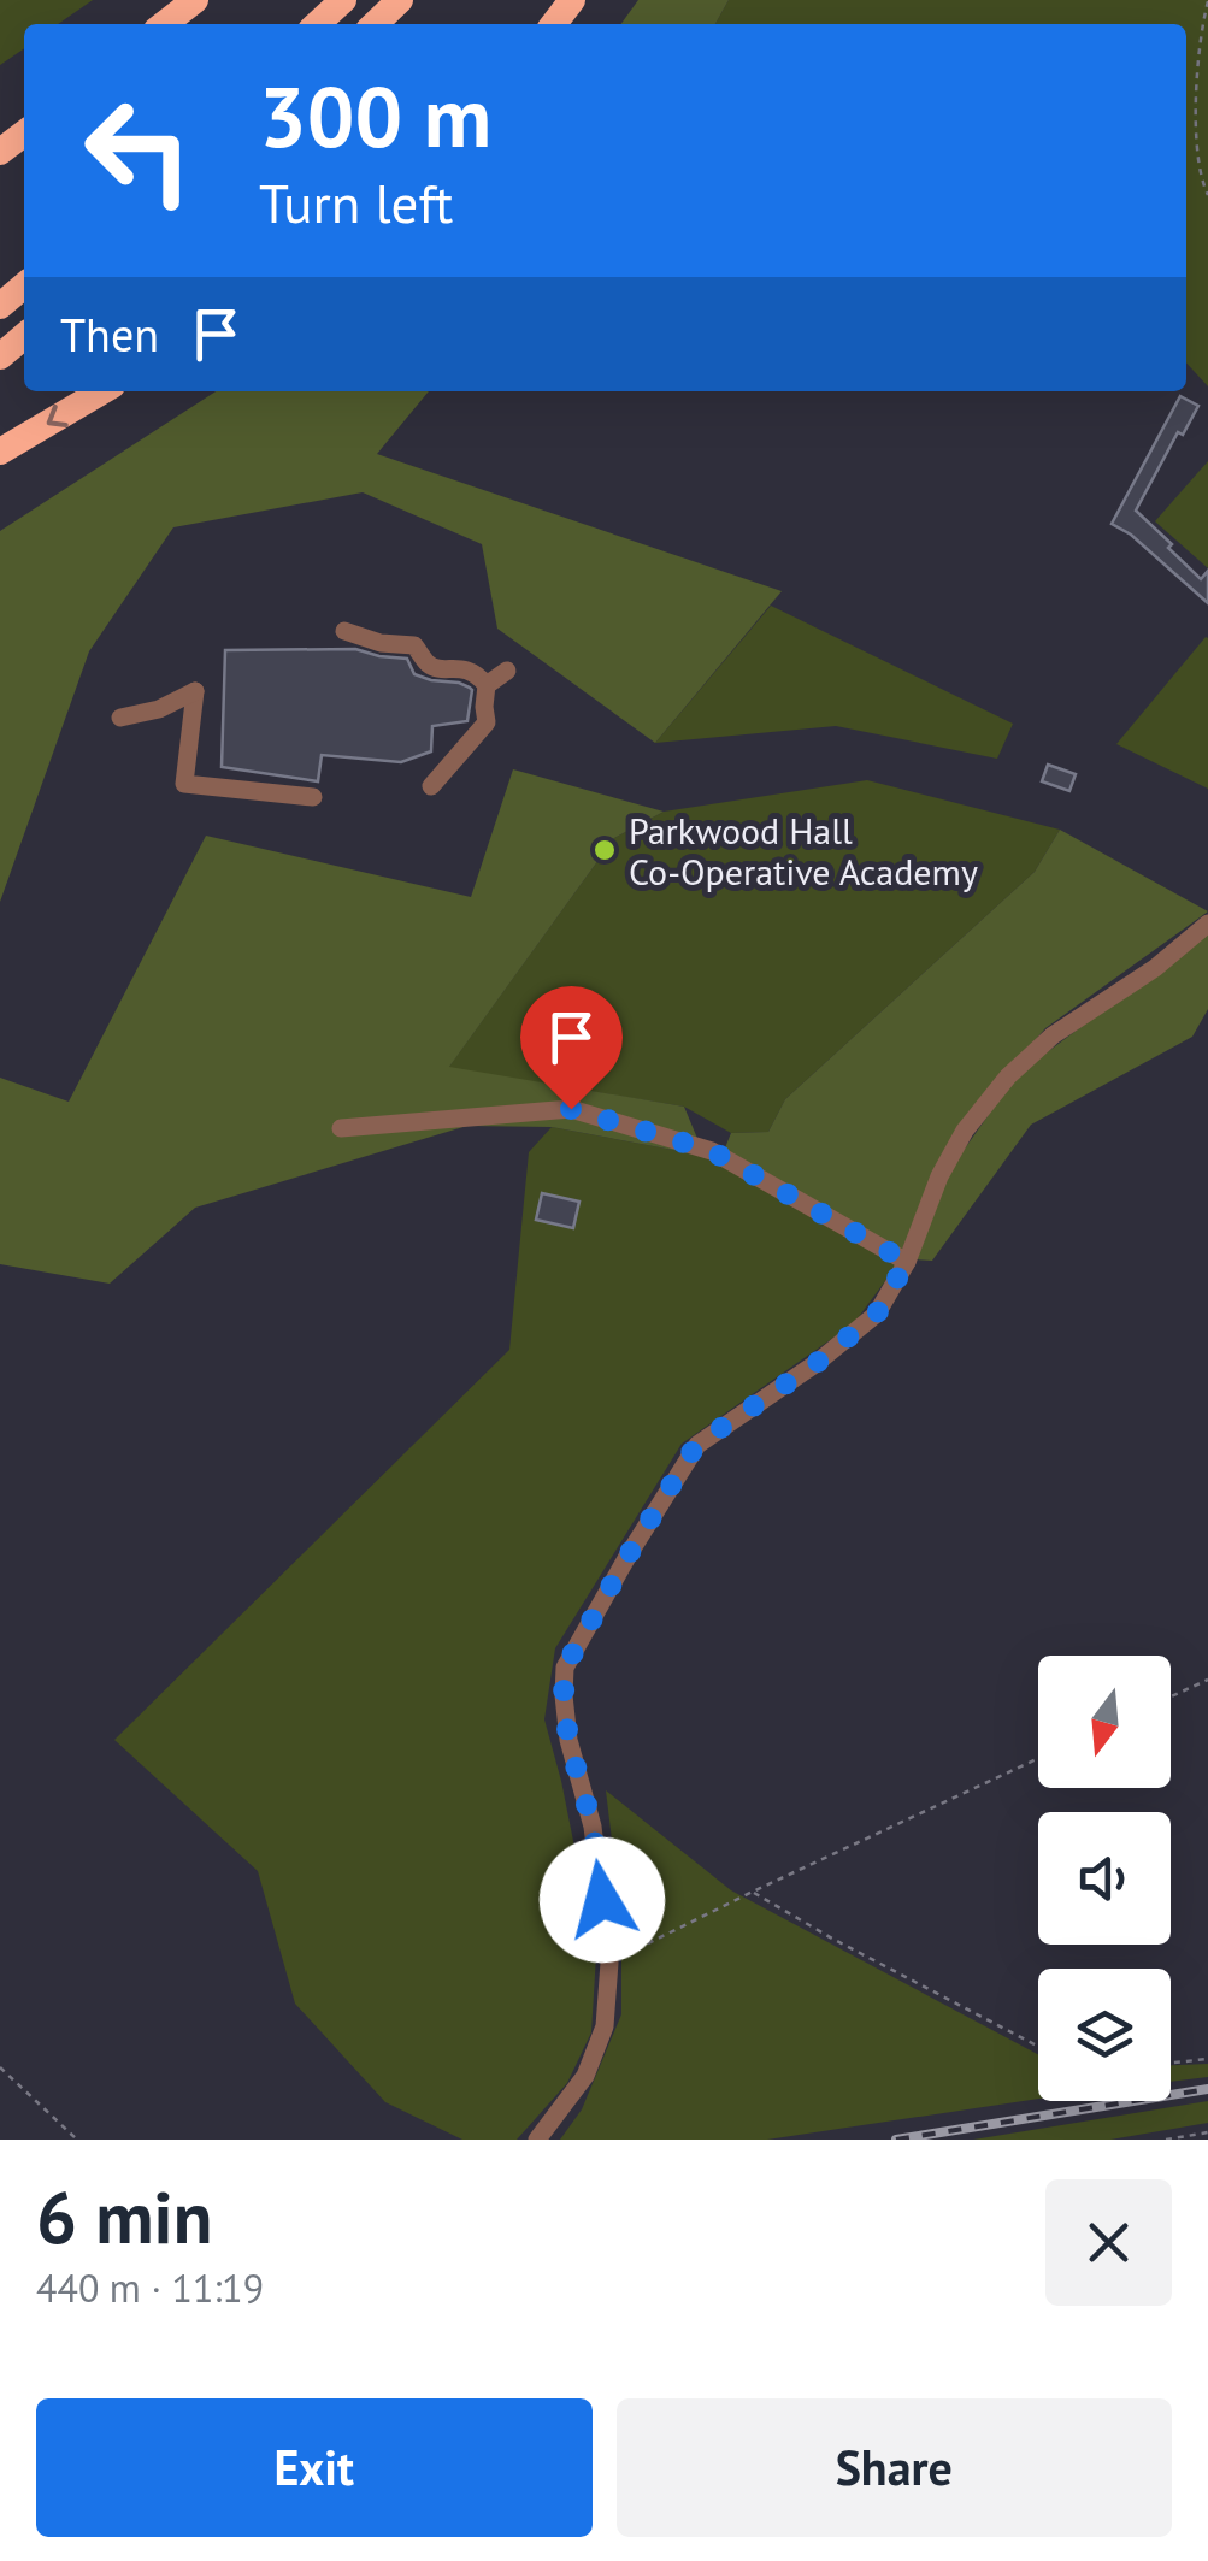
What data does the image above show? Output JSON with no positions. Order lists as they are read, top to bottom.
{
  "places": ["Parkwood Hall Co-Operative Academy"],
  "north": "bottom",
  "page": {
    "turn": ["300 m", "Turn left"],
    "then": "Then",
    "heading": ["6 min", "440 m · 11:19"],
    "buttons": ["Exit", "Share"]
  }
}
